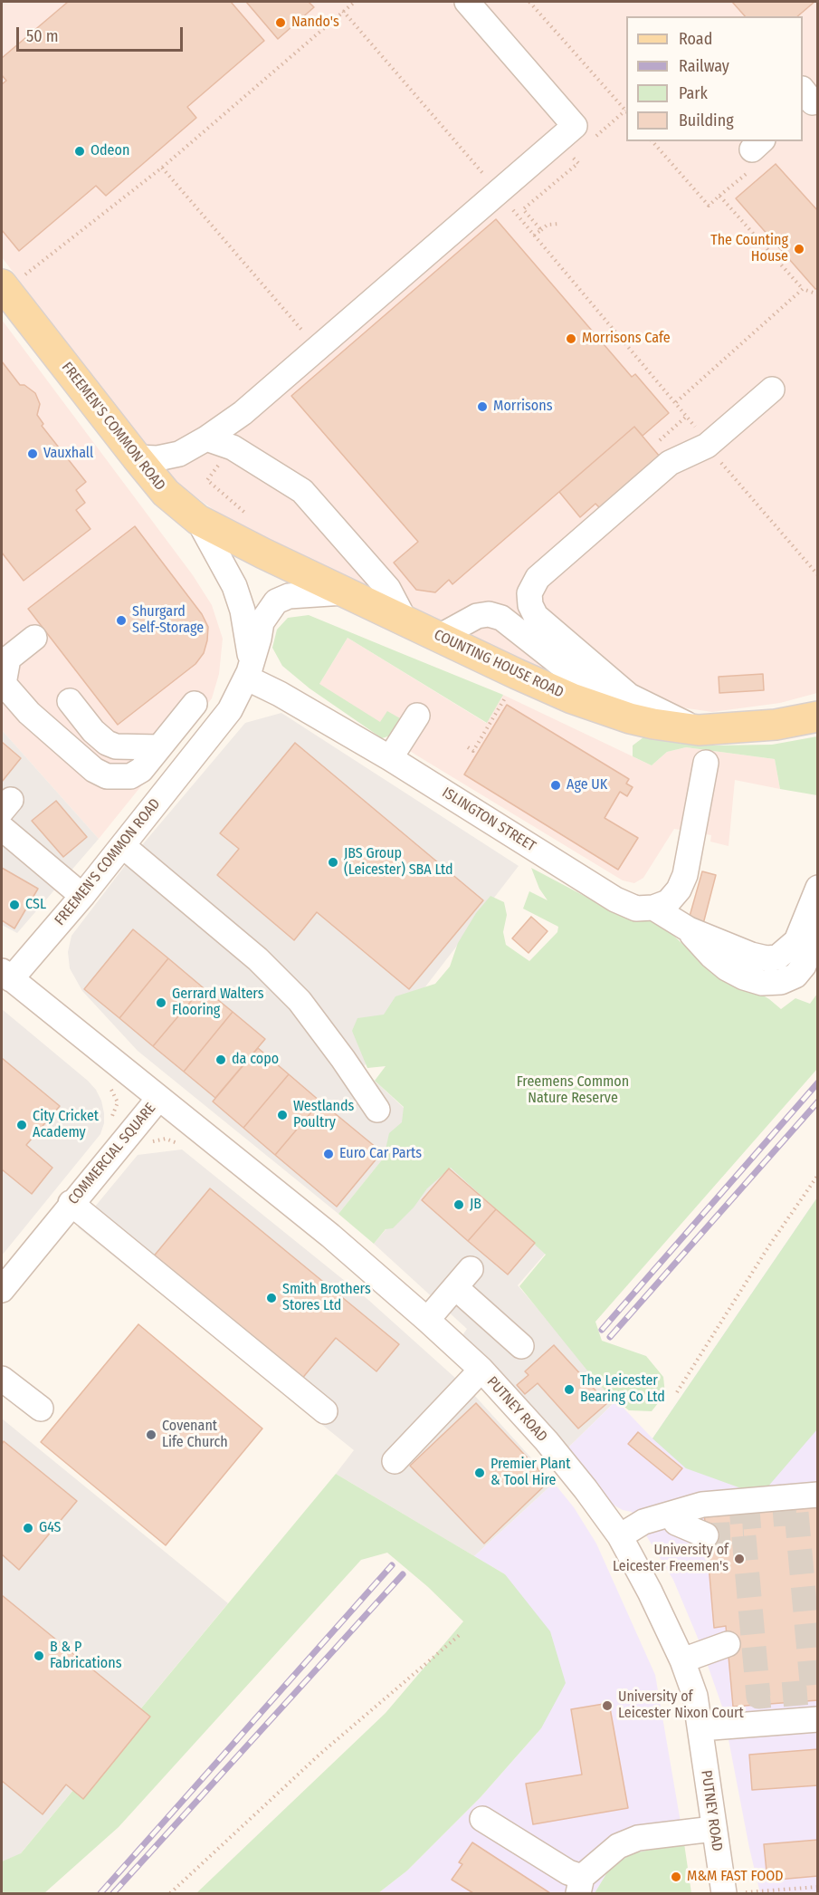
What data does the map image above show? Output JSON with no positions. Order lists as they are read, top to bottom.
{
  "streets": {
    "main road": ["FREEMEN'S COMMON ROAD", "COUNTING HOUSE ROAD"],
    "street": ["ISLINGTON STREET", "COMMERCIAL SQUARE", "PUTNEY ROAD"]
  },
  "crossings": [
    ["FREEMEN'S COMMON ROAD", "COUNTING HOUSE ROAD"],
    ["FREEMEN'S COMMON ROAD", "ISLINGTON STREET"],
    ["FREEMEN'S COMMON ROAD", "COMMERCIAL SQUARE"],
    ["COMMERCIAL SQUARE", "PUTNEY ROAD"]
  ],
  "parks": ["Freemens Common Nature Reserve"],
  "places": [
    "Nando's",
    "Odeon",
    "The Counting House",
    "Morrisons Cafe",
    "Morrisons",
    "Vauxhall",
    "Shurgard Self-Storage",
    "Age UK",
    "JBS Group (Leicester) SBA Ltd",
    "CSL",
    "Gerrard Walters Flooring",
    "da copo",
    "Westlands Poultry",
    "City Cricket Academy",
    "Euro Car Parts",
    "JB",
    "Smith Brothers Stores Ltd",
    "The Leicester Bearing Co Ltd",
    "Covenant Life Church",
    "Premier Plant & Tool Hire",
    "G4S",
    "University of Leicester Freemen's",
    "B & P Fabrications",
    "University of Leicester Nixon Court",
    "M&M FAST FOOD"
  ],
  "legend": [
    "Road",
    "Railway",
    "Park",
    "Building"
  ],
  "scale_bar": "50 m"
}
